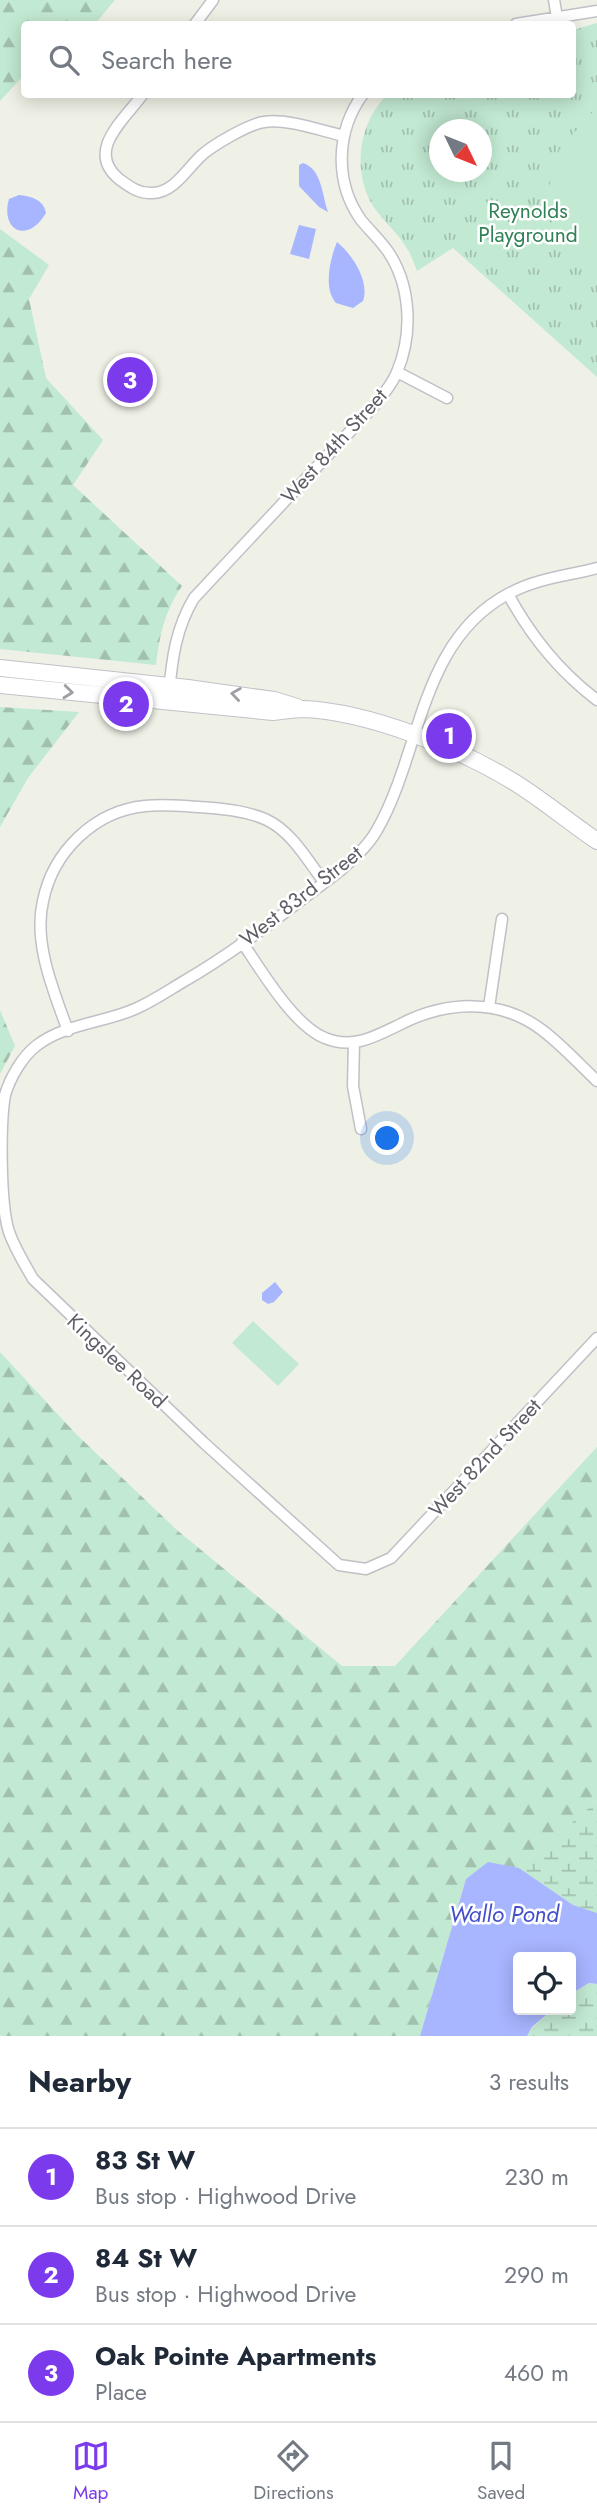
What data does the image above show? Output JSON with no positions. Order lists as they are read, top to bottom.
{
  "streets": {
    "street": [
      "West 84th Street",
      "West 83rd Street",
      "Kingslee Road",
      "West 82nd Street"
    ]
  },
  "crossings": [
    ["West 83rd Street", "Kingslee Road"],
    ["Kingslee Road", "West 82nd Street"]
  ],
  "water": ["Wallo Pond"],
  "parks": ["Reynolds Playground"],
  "north": "bottom right",
  "page": {
    "search": "Search here",
    "pins": ["3", "2", "1"],
    "heading": ["Nearby", "3 results"],
    "list": [
      {
        "mark": "1",
        "name": "83 St W",
        "note": "Bus stop · Highwood Drive",
        "value": "230 m"
      },
      {
        "mark": "2",
        "name": "84 St W",
        "note": "Bus stop · Highwood Drive",
        "value": "290 m"
      },
      {
        "mark": "3",
        "name": "Oak Pointe Apartments",
        "note": "Place",
        "value": "460 m"
      }
    ],
    "nav": ["Map", "Directions", "Saved"]
  }
}
